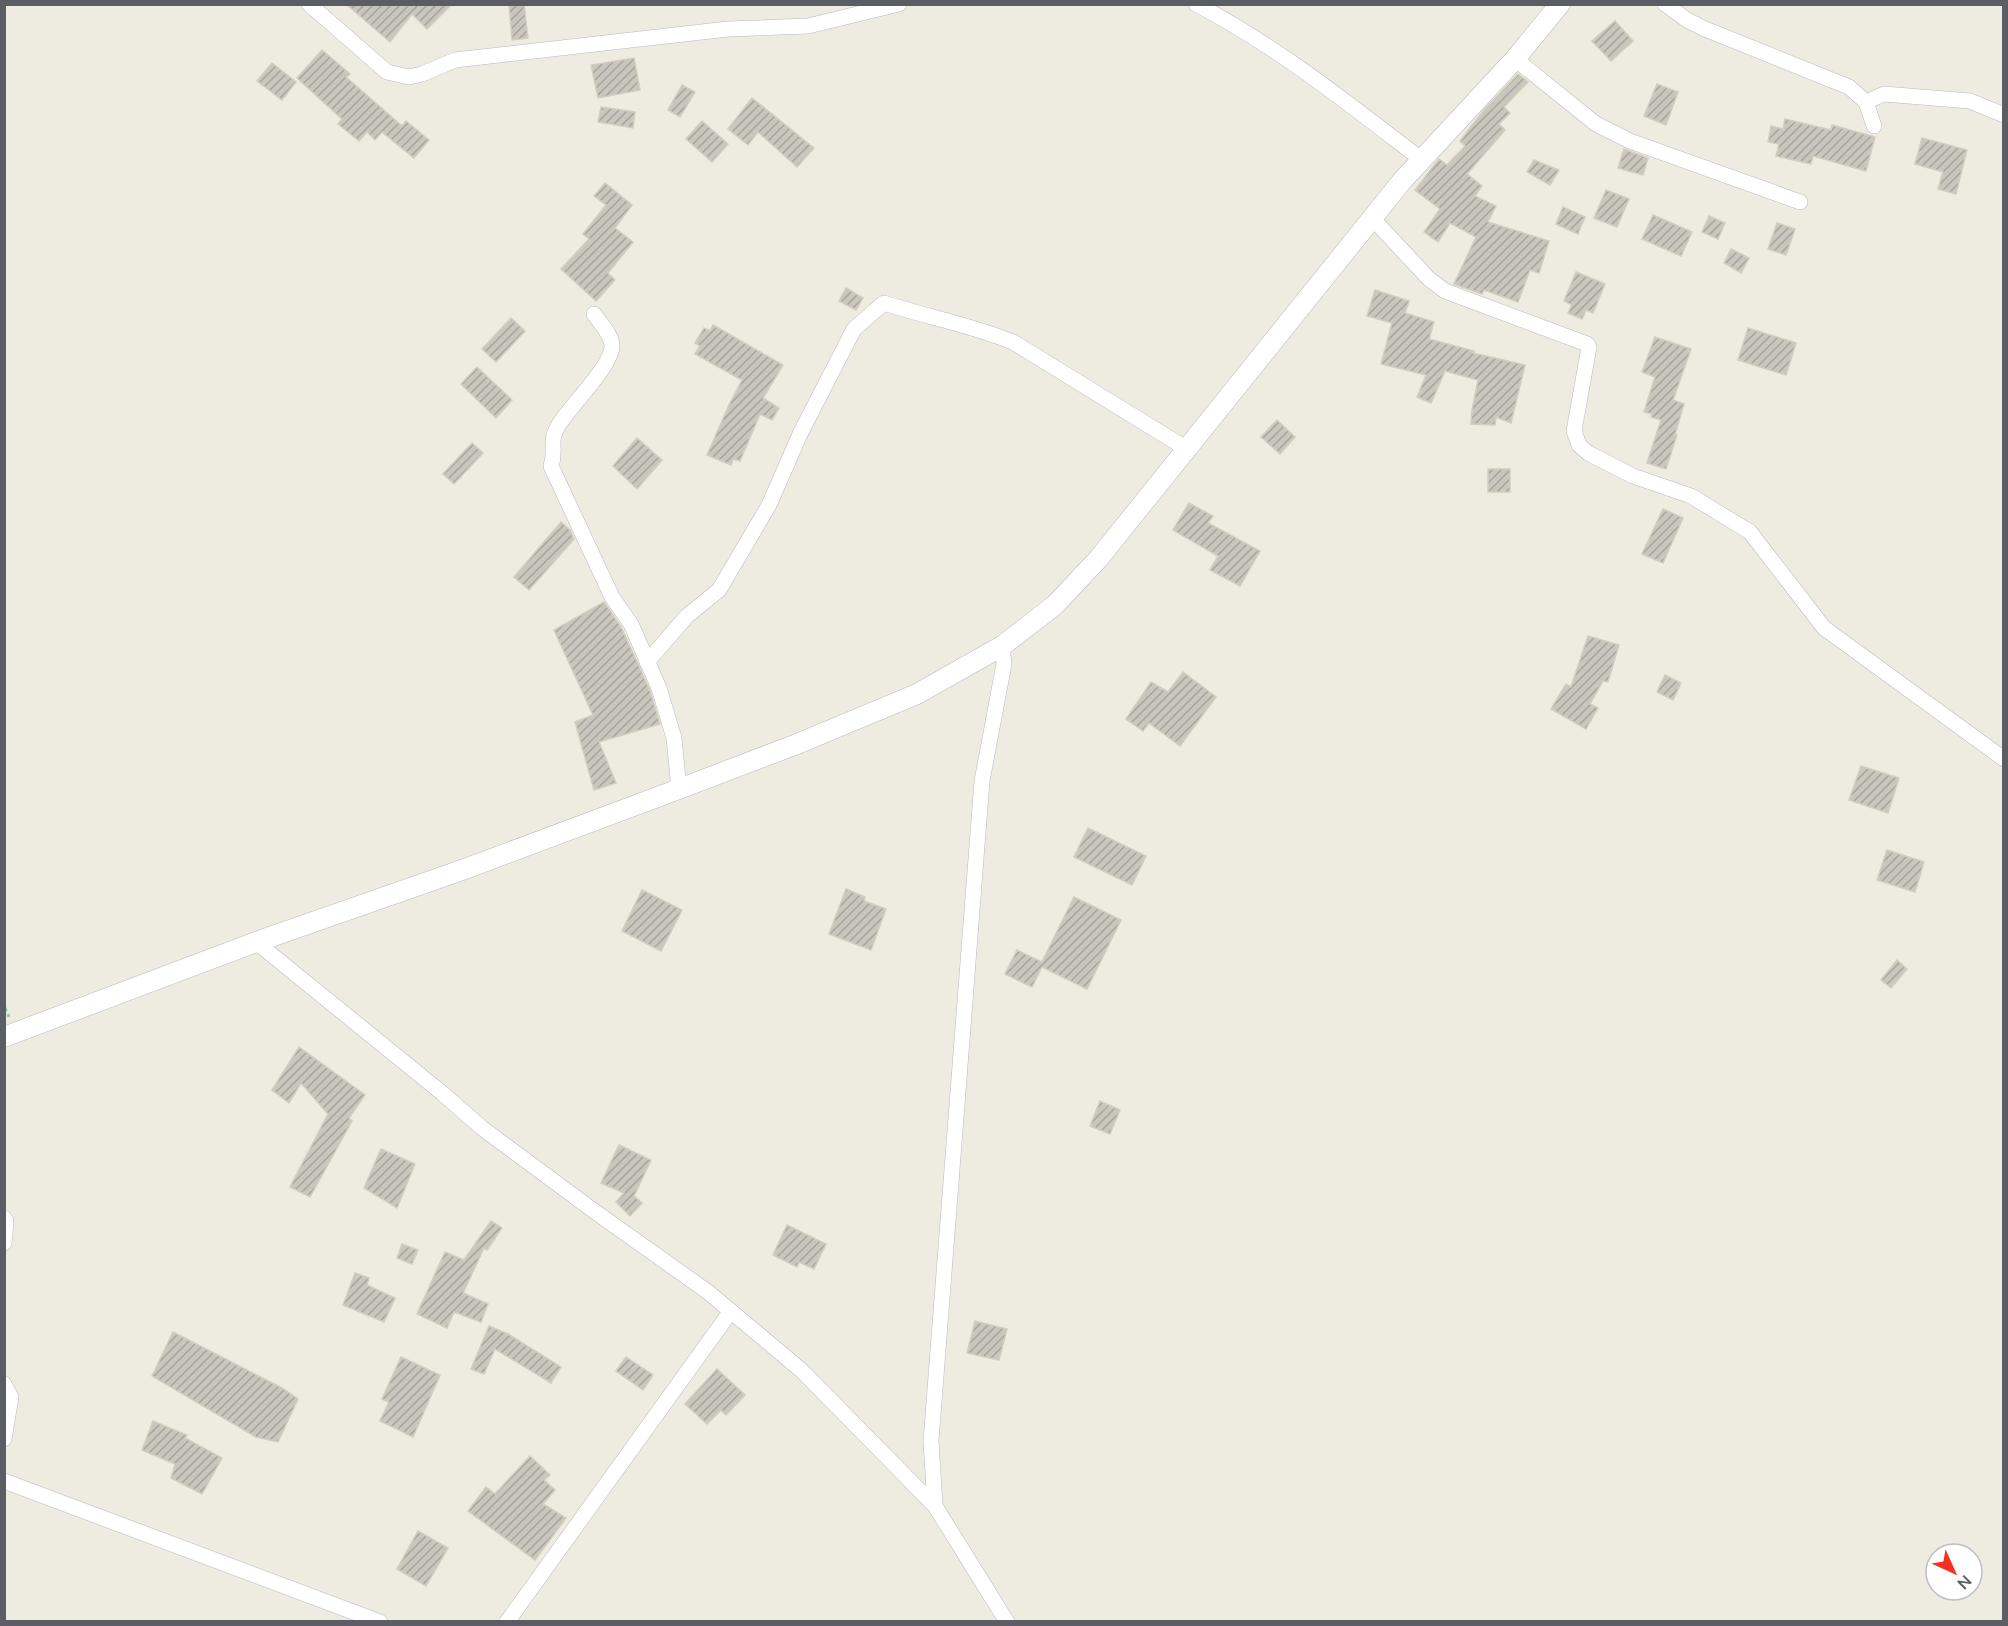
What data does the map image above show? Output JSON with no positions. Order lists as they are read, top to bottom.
{
  "north": "bottom right"
}
